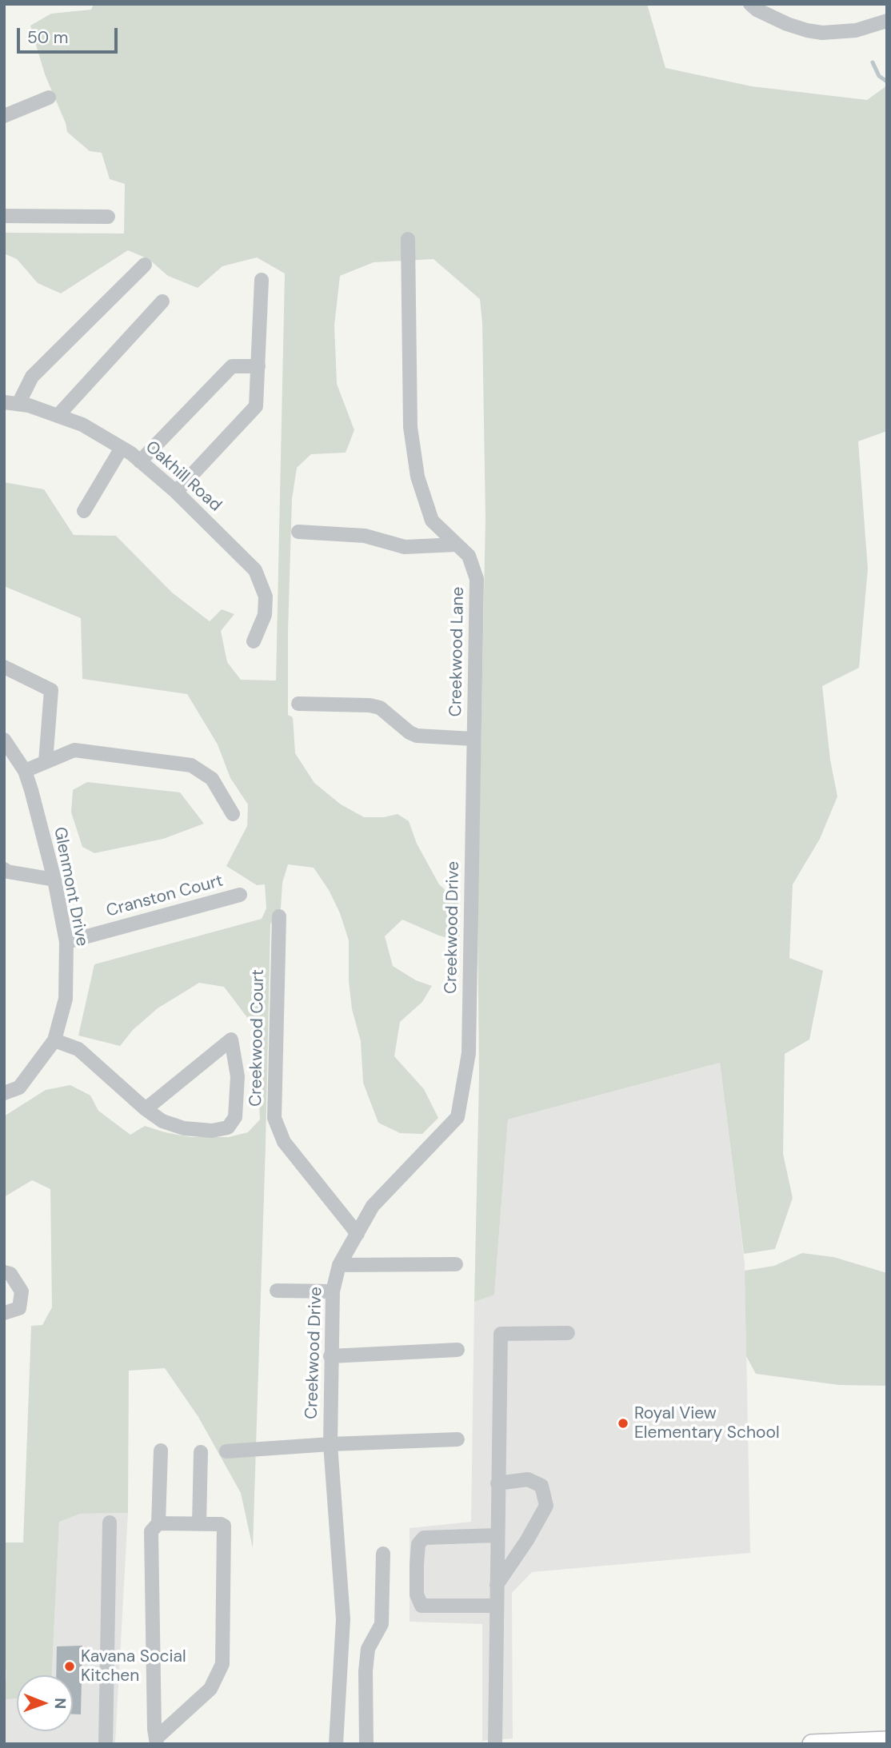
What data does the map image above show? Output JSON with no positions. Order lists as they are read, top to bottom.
{
  "streets": {
    "street": [
      "Oakhill Road",
      "Creekwood Lane",
      "Glenmont Drive",
      "Cranston Court",
      "Creekwood Drive",
      "Creekwood Court"
    ]
  },
  "crossings": [
    ["Creekwood Lane", "Creekwood Drive"],
    ["Glenmont Drive", "Cranston Court"],
    ["Creekwood Drive", "Creekwood Court"]
  ],
  "places": ["Royal View Elementary School", "Kavana Social Kitchen"],
  "scale_bar": "50 m",
  "north": "right"
}
